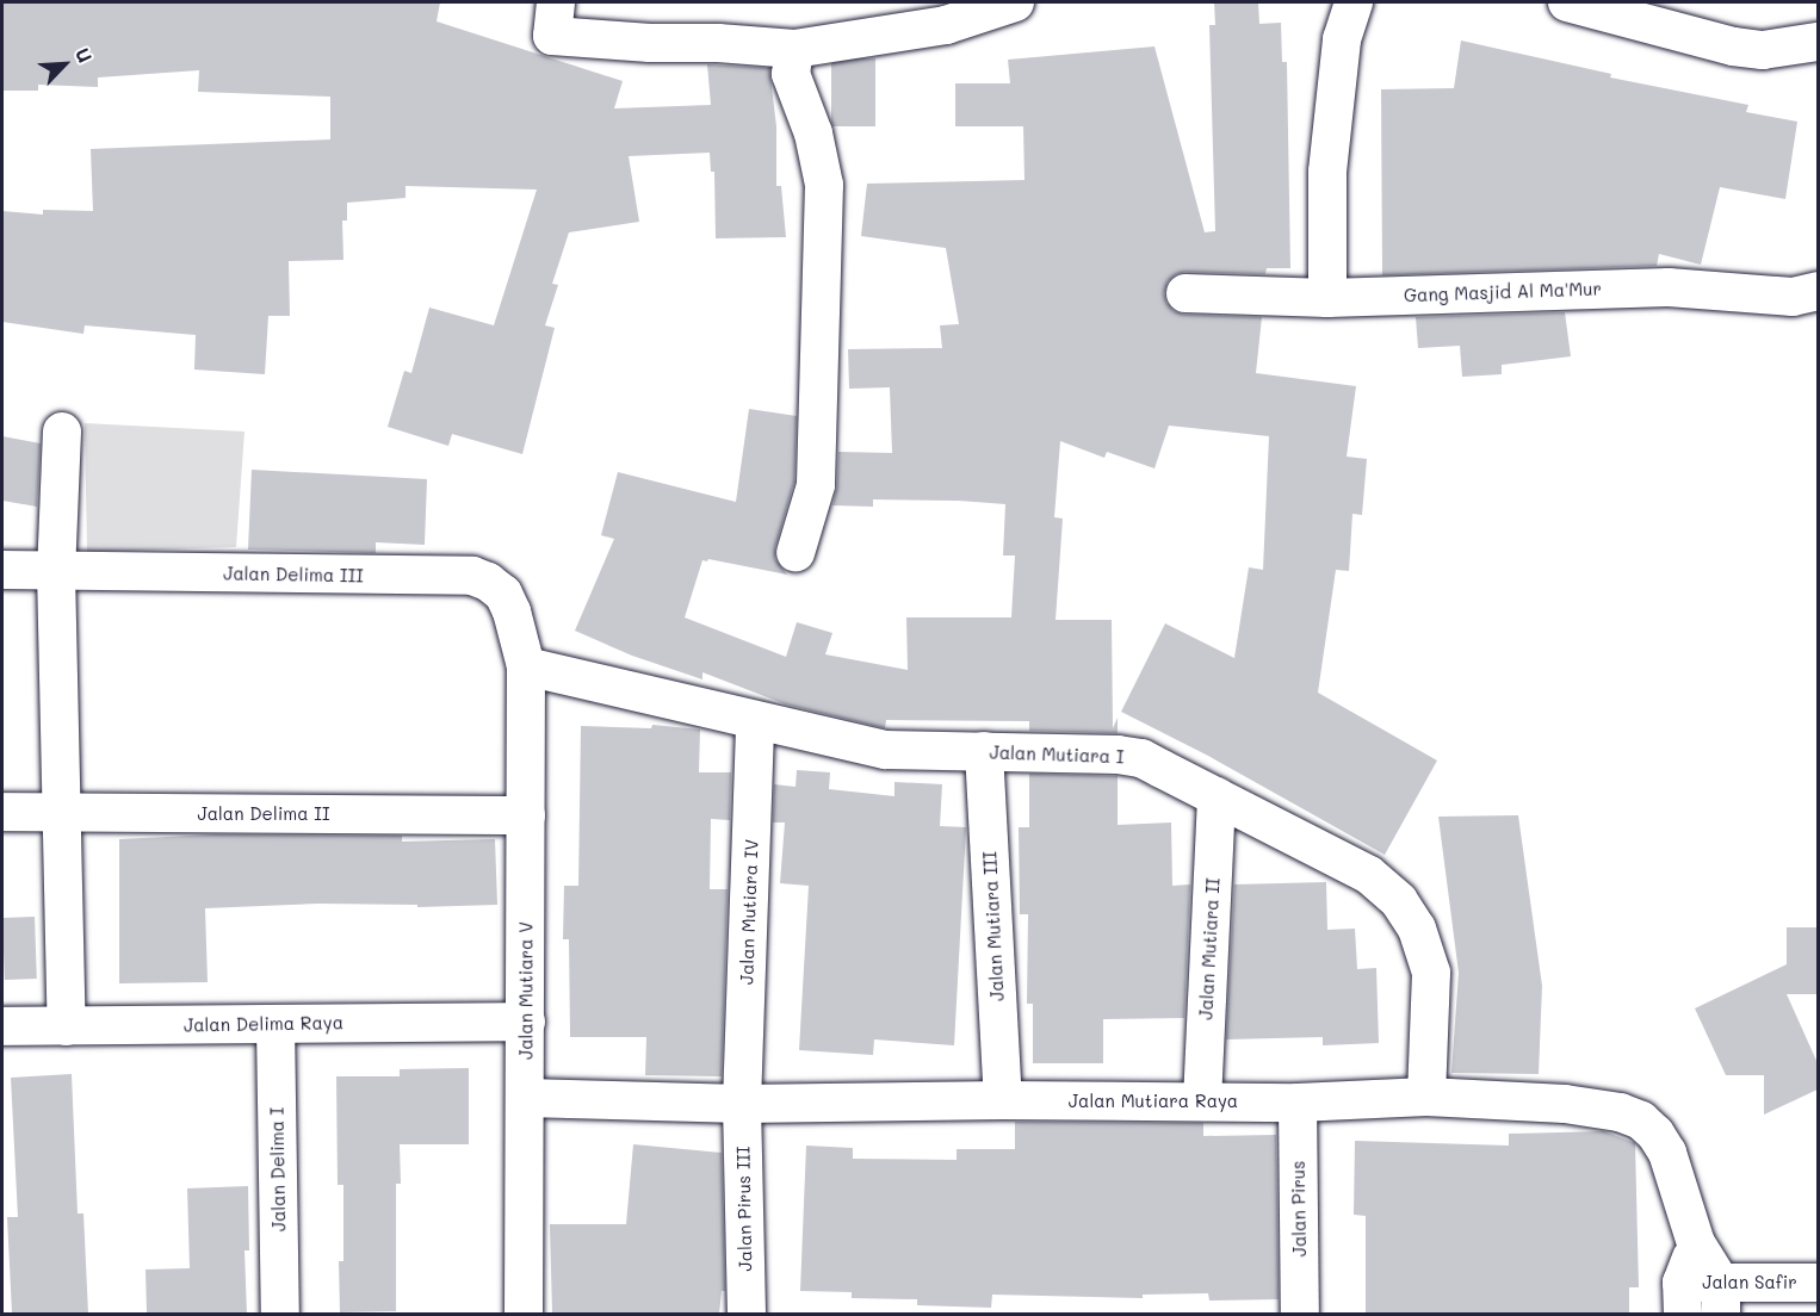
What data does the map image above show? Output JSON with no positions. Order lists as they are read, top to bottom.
{
  "streets": {
    "street": [
      "Gang Masjid Al Ma'Mur",
      "Jalan Delima III",
      "Jalan Mutiara I",
      "Jalan Delima II",
      "Jalan Mutiara IV",
      "Jalan Mutiara III",
      "Jalan Mutiara II",
      "Jalan Mutiara V",
      "Jalan Delima Raya",
      "Jalan Mutiara Raya",
      "Jalan Delima I",
      "Jalan Pirus III",
      "Jalan Pirus",
      "Jalan Safir"
    ]
  },
  "crossings": [
    ["Jalan Delima III", "Jalan Mutiara I"],
    ["Jalan Delima III", "Jalan Mutiara V"],
    ["Jalan Mutiara I", "Jalan Mutiara IV"],
    ["Jalan Mutiara I", "Jalan Mutiara III"],
    ["Jalan Mutiara I", "Jalan Mutiara II"],
    ["Jalan Mutiara I", "Jalan Mutiara V"],
    ["Jalan Mutiara I", "Jalan Mutiara Raya"],
    ["Jalan Delima II", "Jalan Mutiara V"],
    ["Jalan Mutiara IV", "Jalan Mutiara Raya"],
    ["Jalan Mutiara IV", "Jalan Pirus III"],
    ["Jalan Mutiara III", "Jalan Mutiara Raya"],
    ["Jalan Mutiara II", "Jalan Mutiara Raya"],
    ["Jalan Mutiara V", "Jalan Delima Raya"],
    ["Jalan Mutiara V", "Jalan Mutiara Raya"],
    ["Jalan Delima Raya", "Jalan Delima I"],
    ["Jalan Mutiara Raya", "Jalan Pirus III"],
    ["Jalan Mutiara Raya", "Jalan Pirus"],
    ["Jalan Mutiara Raya", "Jalan Safir"]
  ],
  "north": "top right"
}
